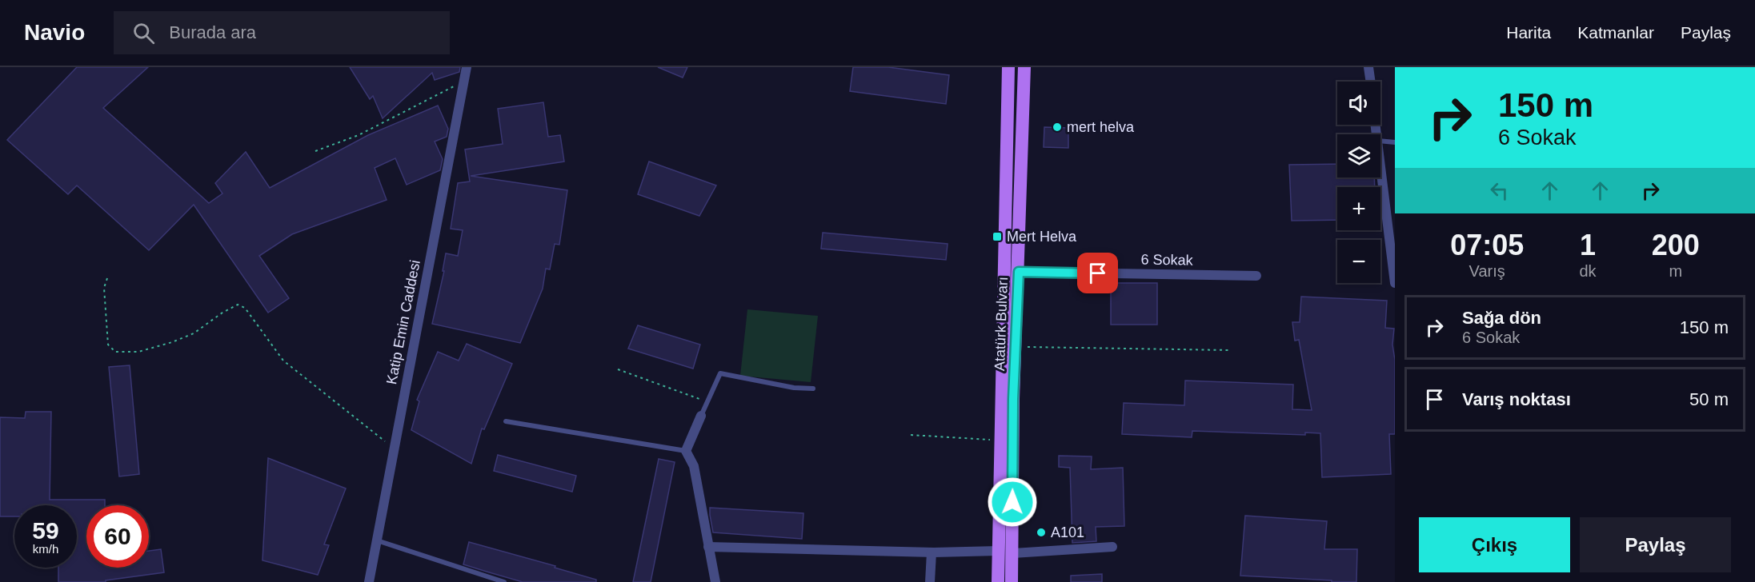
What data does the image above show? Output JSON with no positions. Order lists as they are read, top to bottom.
{
  "streets": {
    "main road": ["Atatürk Bulvarı"],
    "street": ["6 Sokak", "Katip Emin Caddesi"]
  },
  "crossings": [
    ["6 Sokak", "Atatürk Bulvarı"]
  ],
  "places": {
    "other": ["mert helva", "A101"],
    "transit": ["Mert Helva"]
  },
  "page": {
    "header": "Navio",
    "search": "Burada ara",
    "nav": ["Harita", "Katmanlar", "Paylaş"],
    "turn": ["150 m", "6 Sokak"],
    "map_buttons": ["+", "−"],
    "eta": [
      "07:05",
      "Varış",
      "1",
      "dk",
      "200",
      "m"
    ],
    "list": [
      {
        "name": "Sağa dön",
        "note": "6 Sokak",
        "value": "150 m"
      },
      {
        "name": "Varış noktası",
        "value": "50 m"
      }
    ],
    "speed": "59 km/h",
    "limit": "60",
    "buttons": ["Çıkış", "Paylaş"]
  }
}
